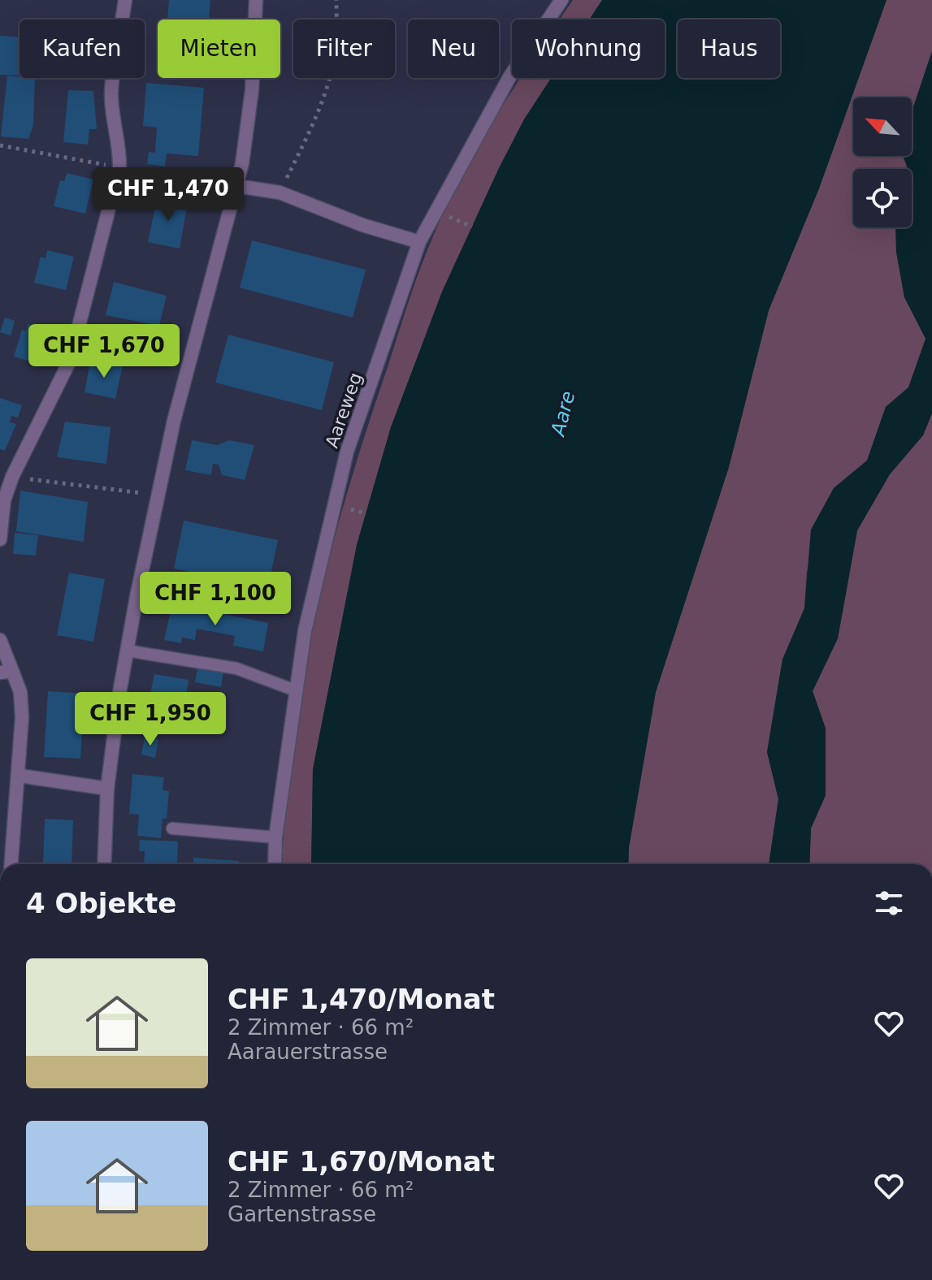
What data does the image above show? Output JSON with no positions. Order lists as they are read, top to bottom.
{
  "streets": {
    "street": ["Aareweg"]
  },
  "water": ["Aare"],
  "north": "top left",
  "page": {
    "chip": [
      "Kaufen",
      "Mieten",
      "Filter",
      "Neu",
      "Wohnung",
      "Haus"
    ],
    "price": [
      "CHF 1,470",
      "CHF 1,670",
      "CHF 1,100",
      "CHF 1,950"
    ],
    "heading": "4 Objekte",
    "list": [
      {
        "name": "CHF 1,470/Monat",
        "note": "2 Zimmer · 66 m² · Aarauerstrasse"
      },
      {
        "name": "CHF 1,670/Monat",
        "note": "2 Zimmer · 66 m² · Gartenstrasse"
      }
    ]
  }
}
